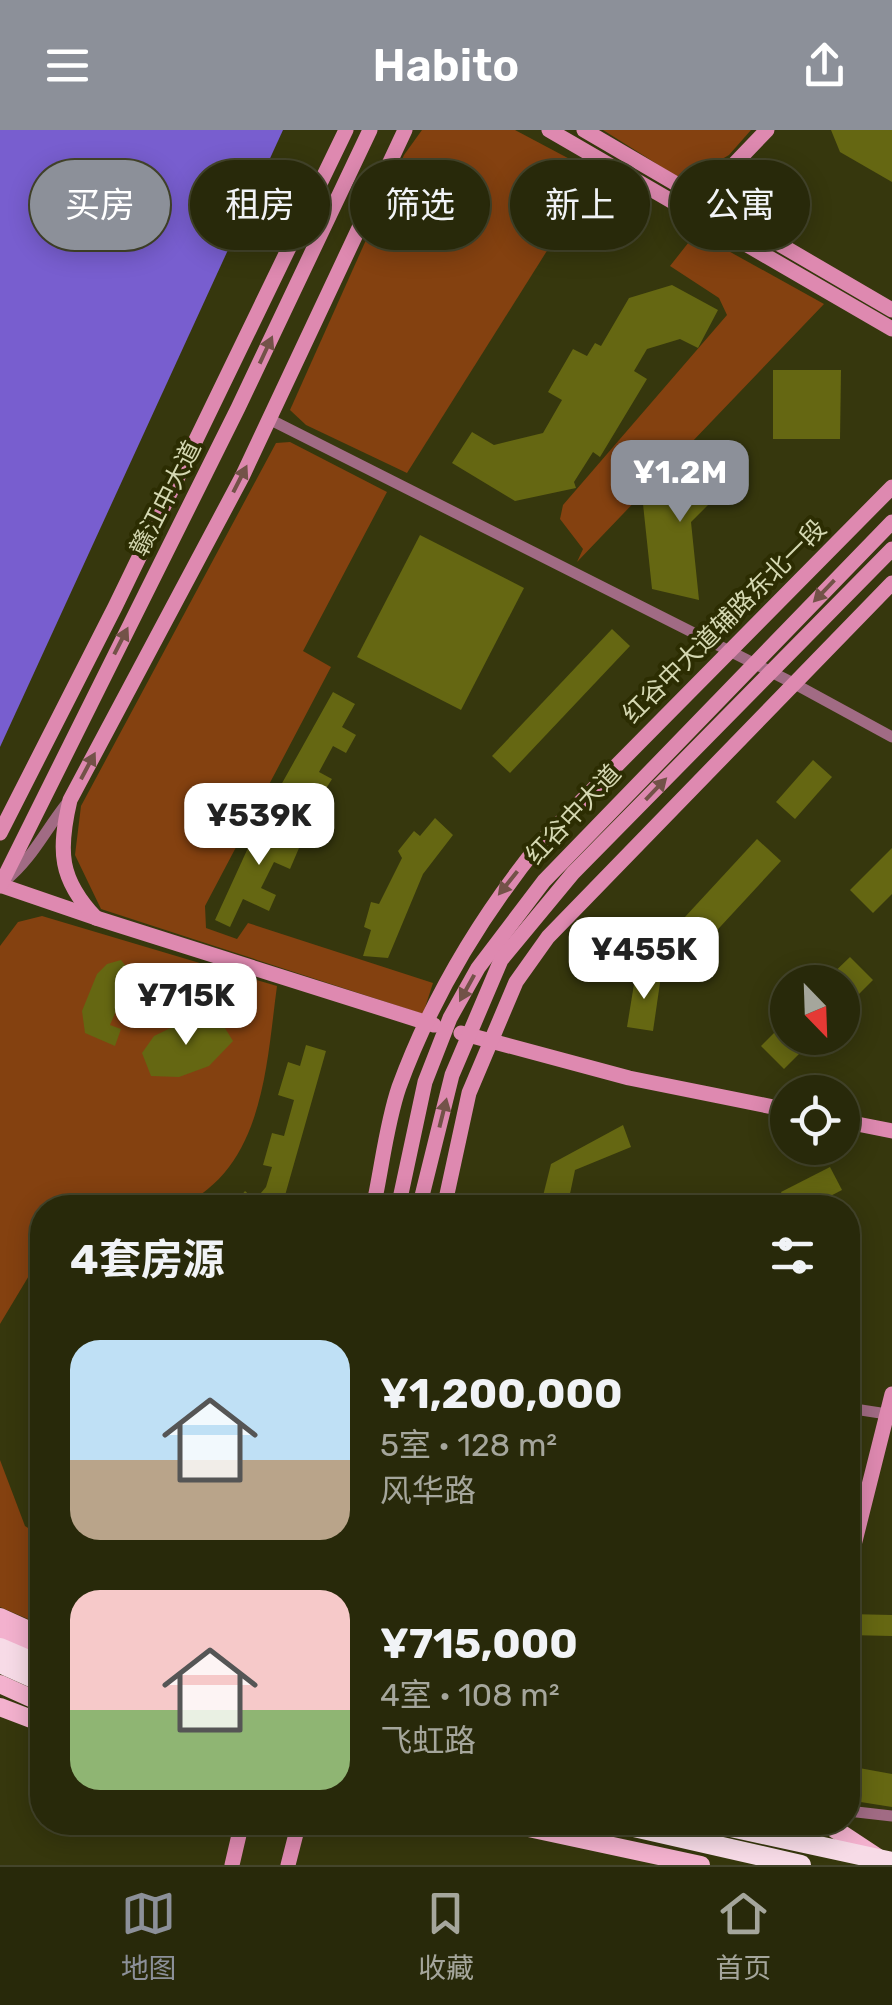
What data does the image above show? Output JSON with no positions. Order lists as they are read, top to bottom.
{
  "streets": {
    "street": ["赣江中大道", "红谷中大道辅路东北一段", "红谷中大道"]
  },
  "north": "bottom right",
  "page": {
    "header": "Habito",
    "chip": [
      "买房",
      "租房",
      "筛选",
      "新上",
      "公寓"
    ],
    "price": [
      "¥1.2M",
      "¥539K",
      "¥455K",
      "¥715K"
    ],
    "heading": "4套房源",
    "list": [
      {
        "name": "¥1,200,000",
        "note": "5室 · 128 m² · 风华路"
      },
      {
        "name": "¥715,000",
        "note": "4室 · 108 m² · 飞虹路"
      }
    ],
    "tabs": ["地图", "收藏", "首页"]
  }
}
